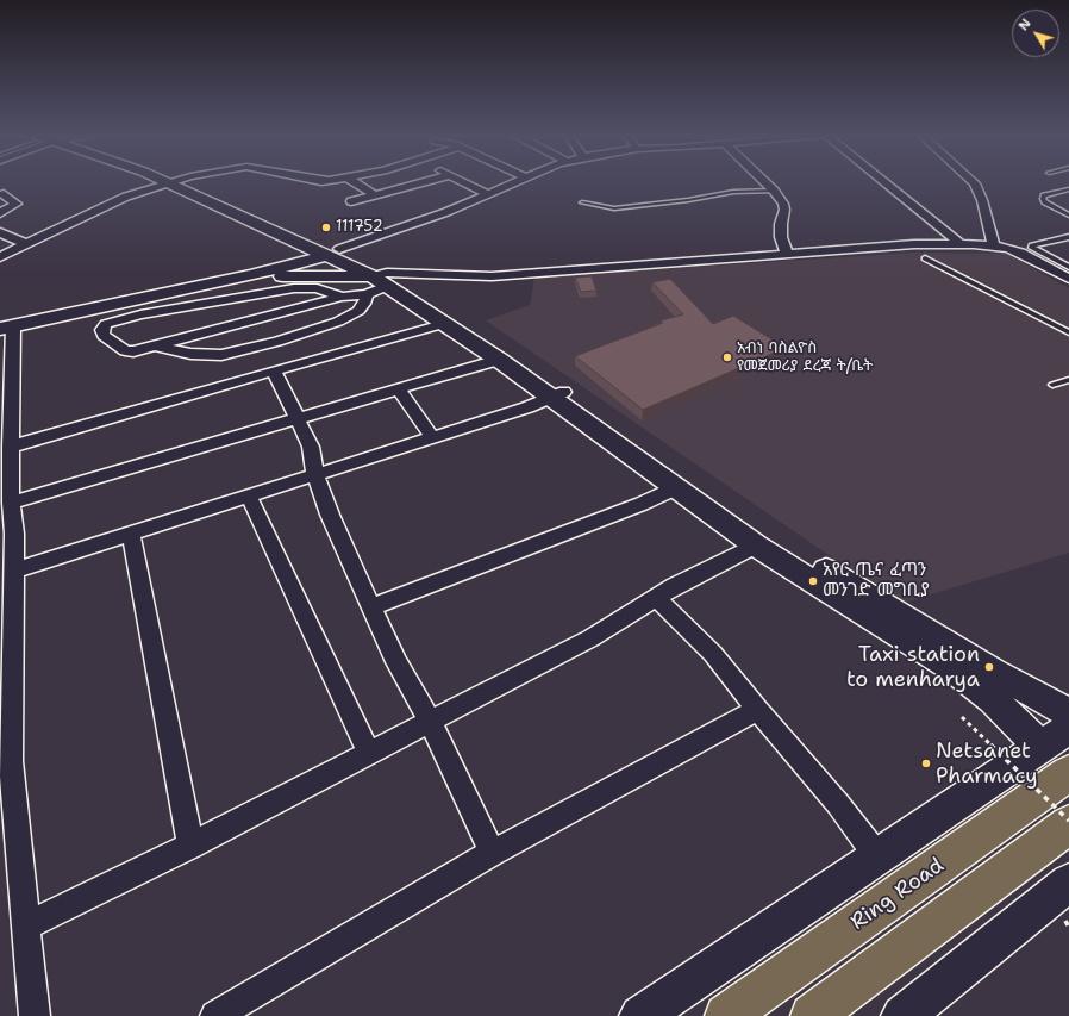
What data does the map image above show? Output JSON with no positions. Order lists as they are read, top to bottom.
{
  "streets": {
    "highway": ["Ring Road"]
  },
  "places": [
    "111752",
    "አብነ ባስልዮስ የመጀመሪያ ደረጃ ት/ቤት",
    "አየር ጤና ፈጣን መንገድ መግቢያ",
    "Taxi station to menharya",
    "Netsanet Pharmacy"
  ],
  "north": "top left"
}
